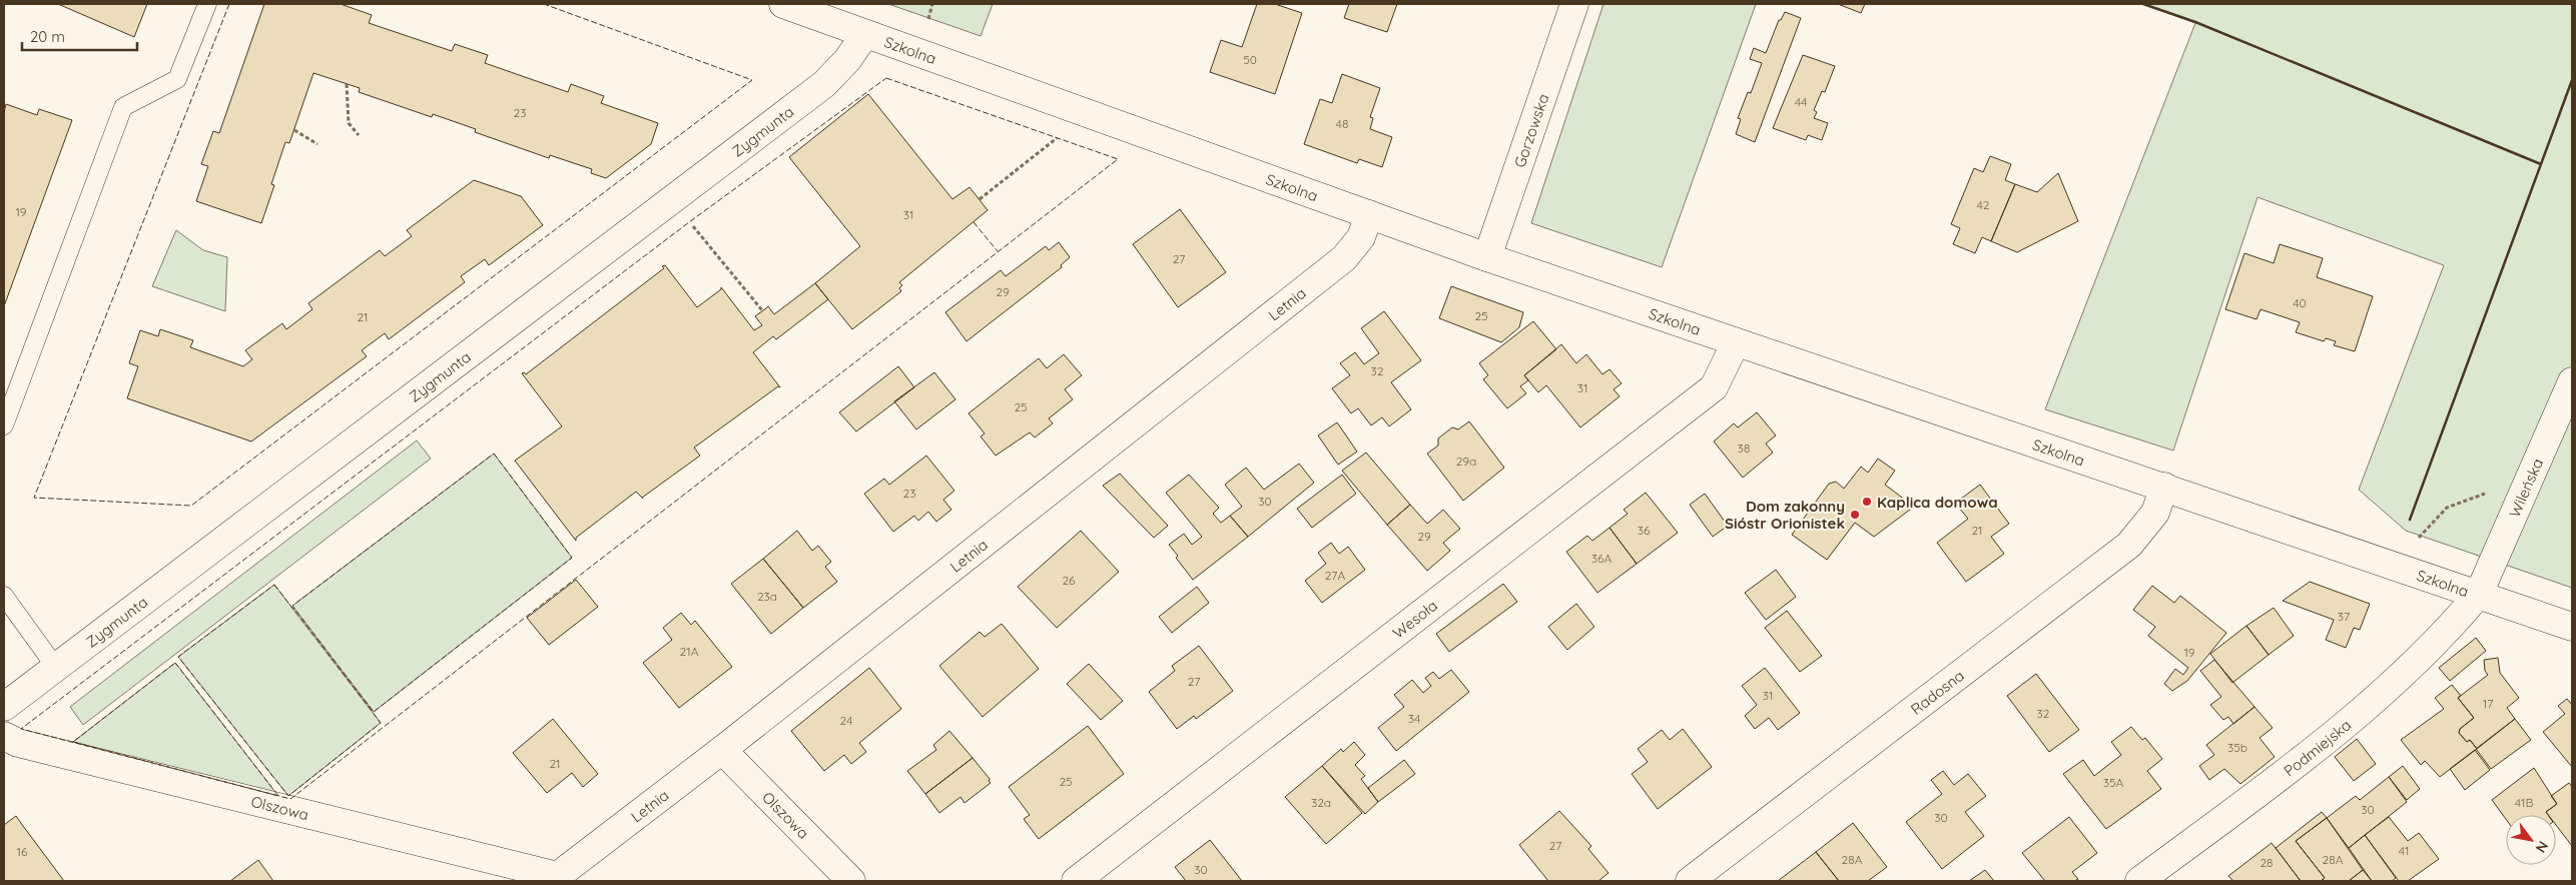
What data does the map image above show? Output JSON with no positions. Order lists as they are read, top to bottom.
{
  "streets": {
    "street": [
      "Szkolna",
      "Zygmunta",
      "Gorzowska",
      "Letnia",
      "Wileńska",
      "Wesoła",
      "Radosna",
      "Podmiejska",
      "Olszowa"
    ]
  },
  "crossings": [
    ["Szkolna", "Zygmunta"],
    ["Szkolna", "Gorzowska"],
    ["Szkolna", "Letnia"],
    ["Szkolna", "Wileńska"],
    ["Szkolna", "Wesoła"],
    ["Szkolna", "Radosna"],
    ["Szkolna", "Podmiejska"],
    ["Letnia", "Olszowa"],
    ["Wileńska", "Podmiejska"]
  ],
  "places": ["Kaplica domowa", "Dom zakonny Sióstr Orionistek"],
  "house_numbers": [
    "50",
    "44",
    "23",
    "48",
    "42",
    "19",
    "31",
    "27",
    "29",
    "40",
    "25",
    "21",
    "32",
    "31",
    "25",
    "38",
    "29a",
    "23",
    "30",
    "36",
    "21",
    "29",
    "36A",
    "27A",
    "26",
    "23a",
    "37",
    "21A",
    "19",
    "27",
    "31",
    "17",
    "32",
    "34",
    "24",
    "35b",
    "21",
    "25",
    "35A",
    "32a",
    "41B",
    "30",
    "30",
    "27",
    "41",
    "16",
    "28A",
    "28A",
    "28",
    "30"
  ],
  "scale_bar": "20 m",
  "north": "bottom right"
}
